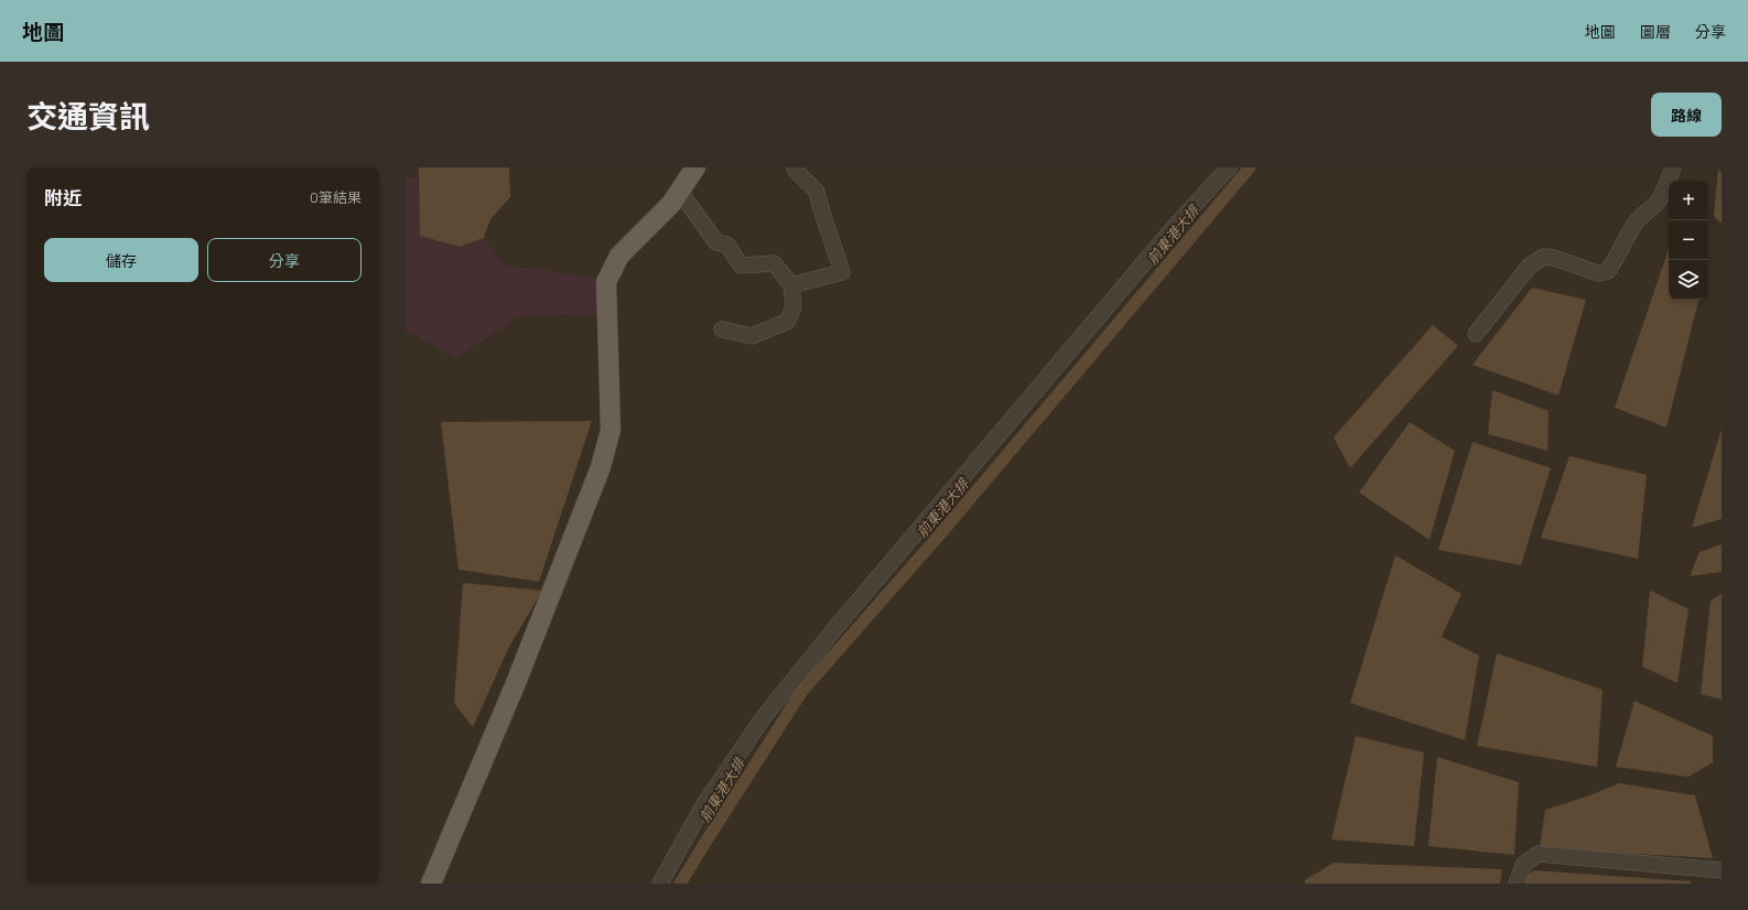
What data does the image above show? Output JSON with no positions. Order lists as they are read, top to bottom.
{
  "water": ["前東港大排"],
  "page": {
    "header": "地圖",
    "nav": ["地圖", "圖層", "分享"],
    "title": "交通資訊",
    "buttons": [
      "路線",
      ["儲存", "分享"]
    ],
    "heading": ["附近", "0筆結果"],
    "map_buttons": ["+", "−"]
  }
}
